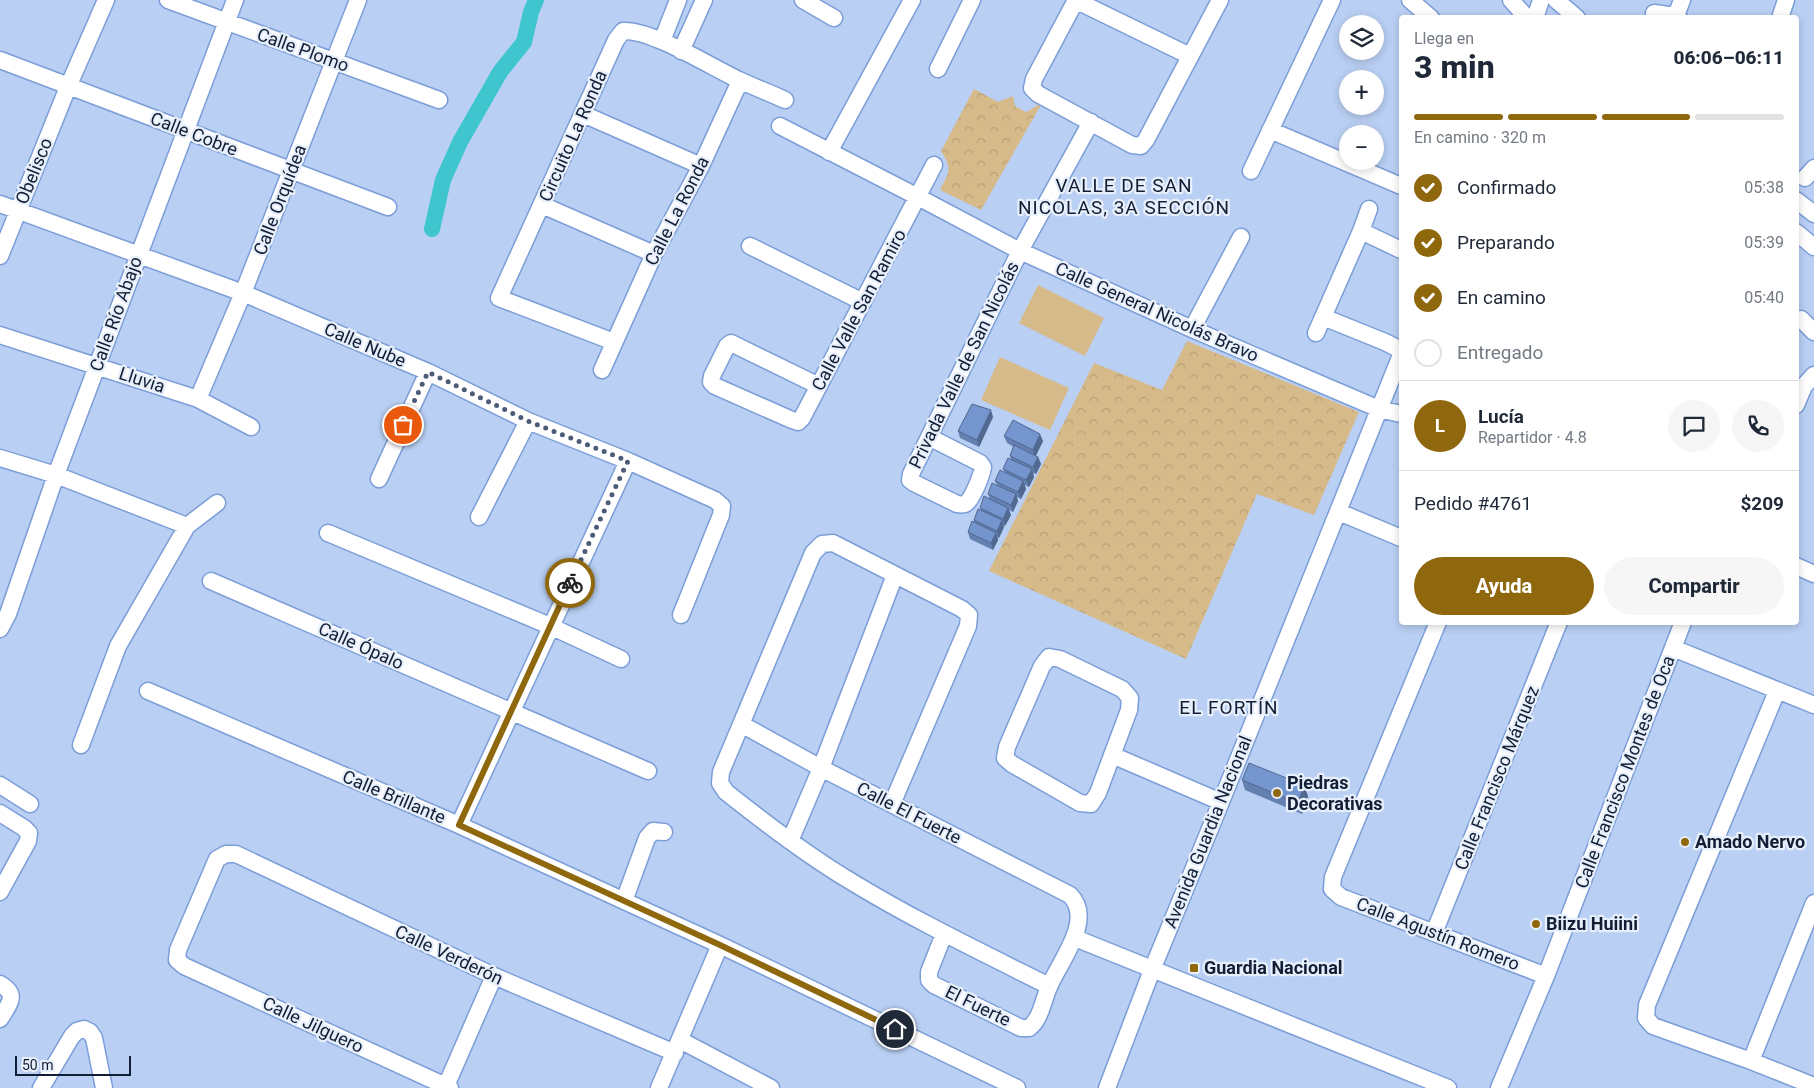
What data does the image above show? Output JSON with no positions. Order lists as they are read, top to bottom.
{
  "streets": {
    "street": [
      "Calle Plomo",
      "Calle Cobre",
      "Circuito La Ronda",
      "Obelisco",
      "Calle Orquídea",
      "Calle La Ronda",
      "Calle Valle San Ramiro",
      "Calle General Nicolás Bravo",
      "Calle Río Abajo",
      "Calle Nube",
      "Privada Valle de San Nicolás",
      "Lluvia",
      "Calle Ópalo",
      "Calle Francisco Montes de Oca",
      "Calle Francisco Márquez",
      "Calle Brillante",
      "Calle El Fuerte",
      "Avenida Guardia Nacional",
      "Calle Agustín Romero",
      "Calle Verderón",
      "El Fuerte",
      "Calle Jilguero"
    ]
  },
  "crossings": [
    ["Calle Plomo", "Calle Orquídea"],
    ["Calle Plomo", "Calle Río Abajo"],
    ["Calle Cobre", "Obelisco"],
    ["Calle Cobre", "Calle Orquídea"],
    ["Calle Cobre", "Calle Río Abajo"],
    ["Circuito La Ronda", "Calle La Ronda"],
    ["Obelisco", "Calle Nube"],
    ["Calle Orquídea", "Calle Nube"],
    ["Calle Orquídea", "Lluvia"],
    ["Calle Valle San Ramiro", "Calle General Nicolás Bravo"],
    ["Calle General Nicolás Bravo", "Privada Valle de San Nicolás"],
    ["Calle General Nicolás Bravo", "Avenida Guardia Nacional"],
    ["Calle Río Abajo", "Calle Nube"],
    ["Calle Río Abajo", "Lluvia"],
    ["Calle Francisco Montes de Oca", "Calle Agustín Romero"],
    ["Calle Francisco Márquez", "Calle Agustín Romero"],
    ["Calle El Fuerte", "El Fuerte"],
    ["Calle Verderón", "Calle Jilguero"]
  ],
  "districts": ["VALLE DE SAN NICOLAS, 3A SECCIÓN", "EL FORTÍN"],
  "places": {
    "other": ["Piedras Decorativas", "Amado Nervo", "Biizu Huiini"],
    "transit": ["Guardia Nacional"]
  },
  "scale_bar": "50 m",
  "page": {
    "map_buttons": ["+", "−"],
    "heading": ["3 min", "Llega en", "06:06–06:11"],
    "panel": [
      "Lucía",
      "Repartidor · 4.8",
      "Pedido #4761",
      "$209"
    ],
    "bar": "En camino · 320 m",
    "list": [
      ["Confirmado", "05:38"],
      ["Preparando", "05:39"],
      ["En camino", "05:40"],
      "Entregado"
    ],
    "round": "L",
    "buttons": ["Ayuda", "Compartir"],
    "scale": "50 m"
  }
}
